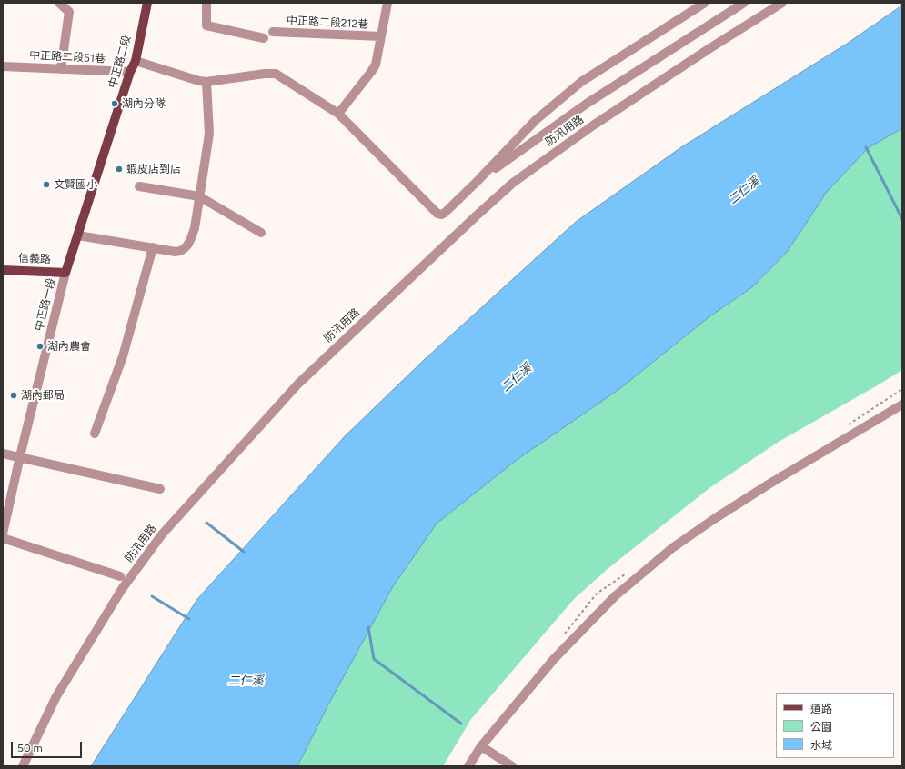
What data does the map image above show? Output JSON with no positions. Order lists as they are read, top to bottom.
{
  "streets": {
    "main road": ["中正路二段", "信義路"],
    "street": [
      "中正路二段212巷",
      "中正路二段51巷",
      "防汛用路",
      "中正路一段"
    ]
  },
  "crossings": [
    ["中正路二段51巷", "中正路二段"],
    ["中正路二段", "信義路"],
    ["中正路二段", "中正路一段"],
    ["信義路", "中正路一段"]
  ],
  "water": ["二仁溪"],
  "places": [
    "湖內分隊",
    "蝦皮店到店",
    "文賢國小",
    "湖內農會",
    "湖內郵局"
  ],
  "legend": ["道路", "公園", "水域"],
  "scale_bar": "50 m"
}
